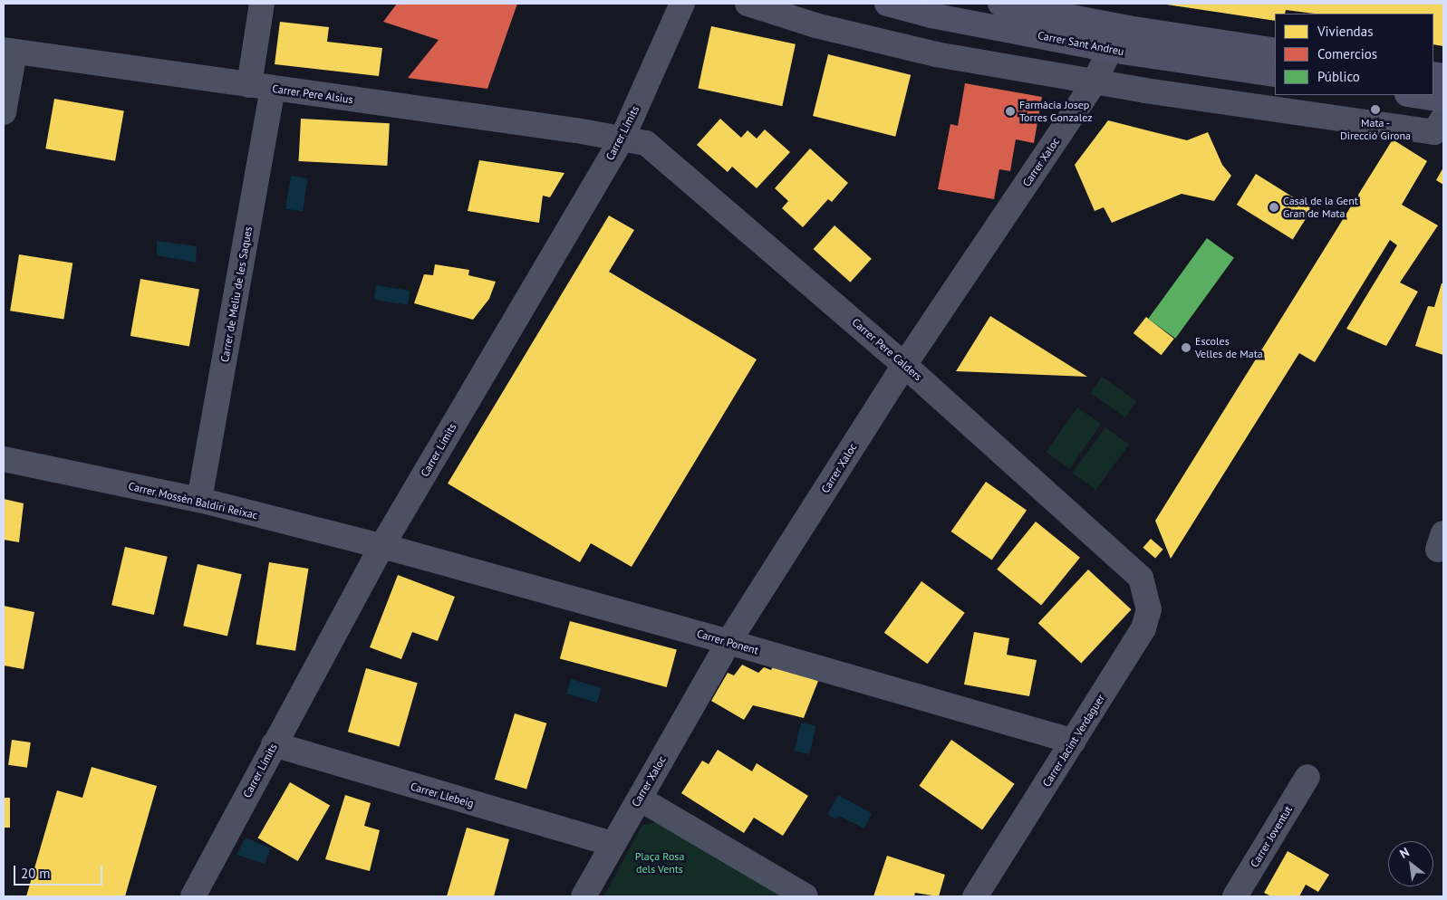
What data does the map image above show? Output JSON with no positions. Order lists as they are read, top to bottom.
{
  "streets": {
    "main road": ["Carrer Sant Andreu"],
    "street": [
      "Carrer Pere Alsius",
      "Carrer Límits",
      "Carrer Xaloc",
      "Carrer de Meliu de les Saques",
      "Carrer Pere Calders",
      "Carrer Mossèn Baldiri Reixac",
      "Carrer Ponent",
      "Carrer Jacint Verdaguer",
      "Carrer Llebeig",
      "Carrer Joventut"
    ]
  },
  "crossings": [
    ["Carrer Sant Andreu", "Carrer Xaloc"],
    ["Carrer Pere Alsius", "Carrer Límits"],
    ["Carrer Pere Alsius", "Carrer de Meliu de les Saques"],
    ["Carrer Pere Alsius", "Carrer Pere Calders"],
    ["Carrer Límits", "Carrer Pere Calders"],
    ["Carrer Límits", "Carrer Mossèn Baldiri Reixac"],
    ["Carrer Límits", "Carrer Ponent"],
    ["Carrer Límits", "Carrer Llebeig"],
    ["Carrer Xaloc", "Carrer Pere Calders"],
    ["Carrer Xaloc", "Carrer Ponent"],
    ["Carrer Xaloc", "Carrer Llebeig"],
    ["Carrer de Meliu de les Saques", "Carrer Mossèn Baldiri Reixac"],
    ["Carrer Pere Calders", "Carrer Jacint Verdaguer"],
    ["Carrer Mossèn Baldiri Reixac", "Carrer Ponent"],
    ["Carrer Ponent", "Carrer Jacint Verdaguer"]
  ],
  "parks": ["Plaça Rosa dels Vents"],
  "places": [
    "Mata - Direcció Girona",
    "Farmàcia Josep Torres Gonzalez",
    "Casal de la Gent Gran de Mata",
    "Escoles Velles de Mata"
  ],
  "legend": ["Viviendas", "Comercios", "Público"],
  "scale_bar": "20 m",
  "north": "top left"
}
